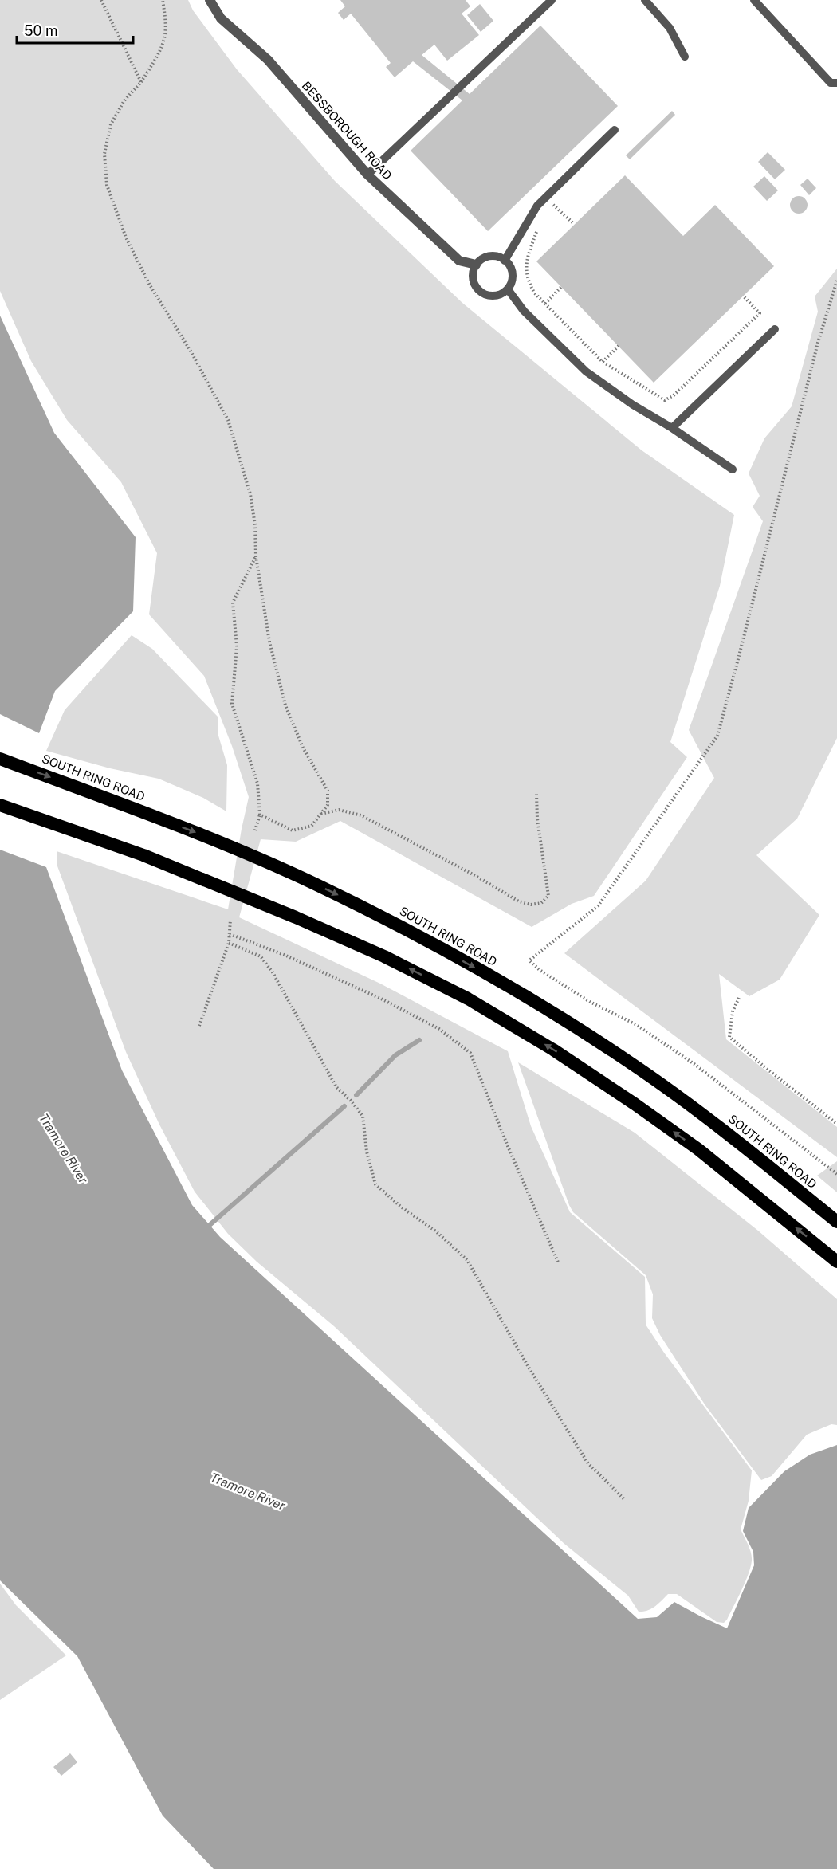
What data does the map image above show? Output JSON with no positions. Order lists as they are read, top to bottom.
{
  "streets": {
    "highway": ["SOUTH RING ROAD"],
    "street": ["BESSBOROUGH ROAD"]
  },
  "water": ["Tramore River"],
  "scale_bar": "50 m"
}
